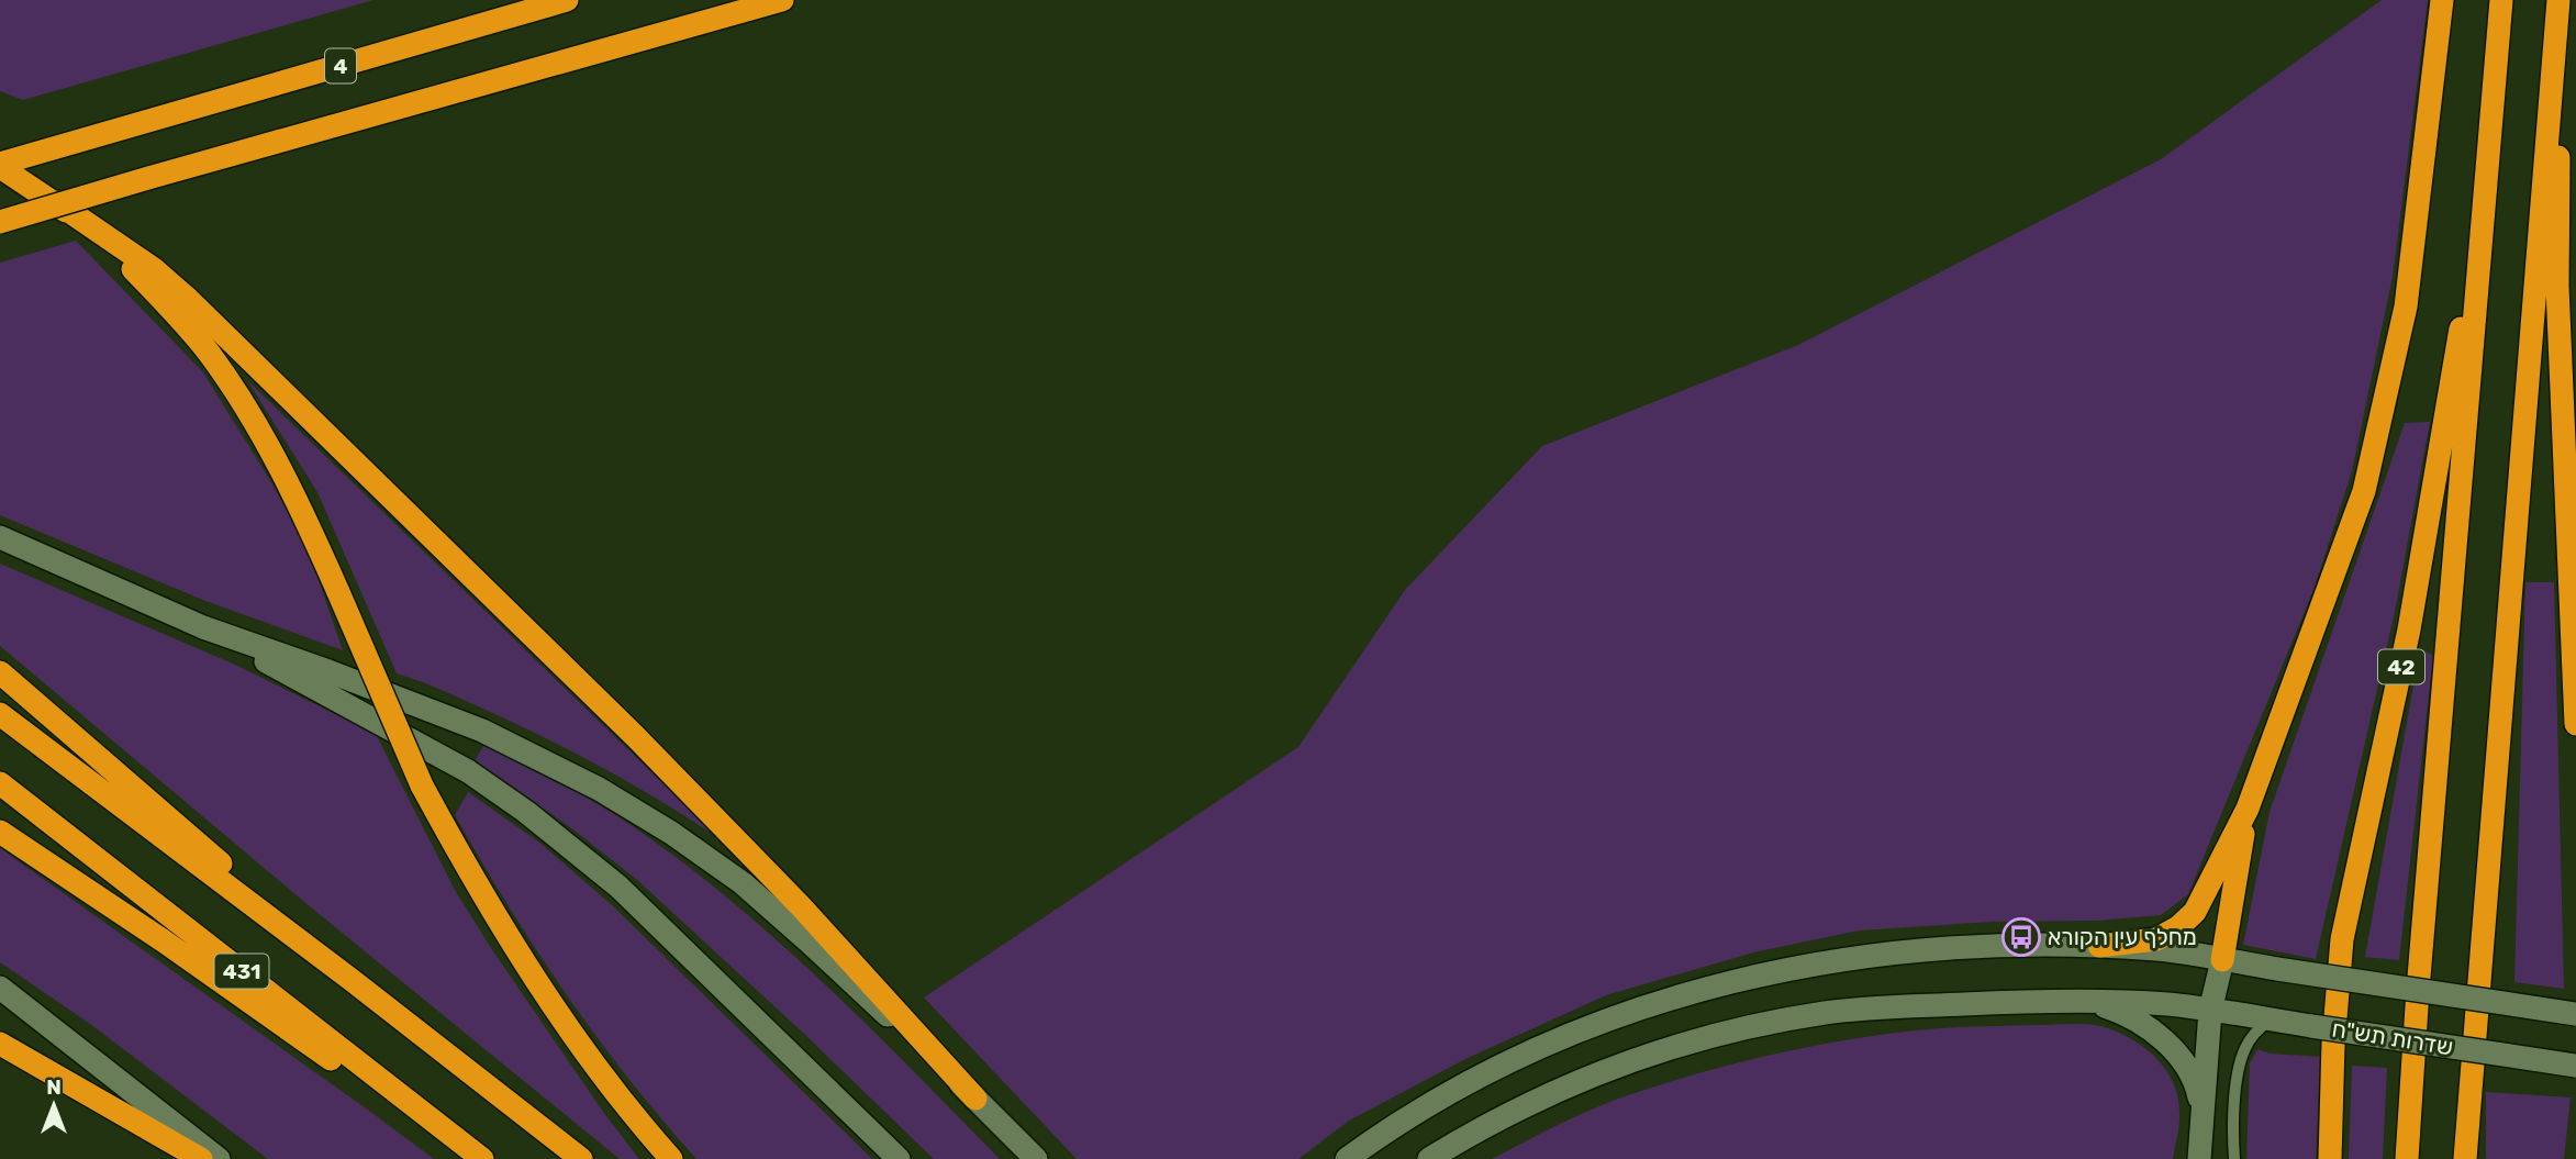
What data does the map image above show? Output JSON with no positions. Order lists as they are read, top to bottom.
{
  "streets": {
    "highway": ["4", "42", "431"],
    "main road": ["שדרות תש\"ח"]
  },
  "places": {
    "bus stop": ["מחלף עין הקורא"]
  },
  "north": "top"
}
